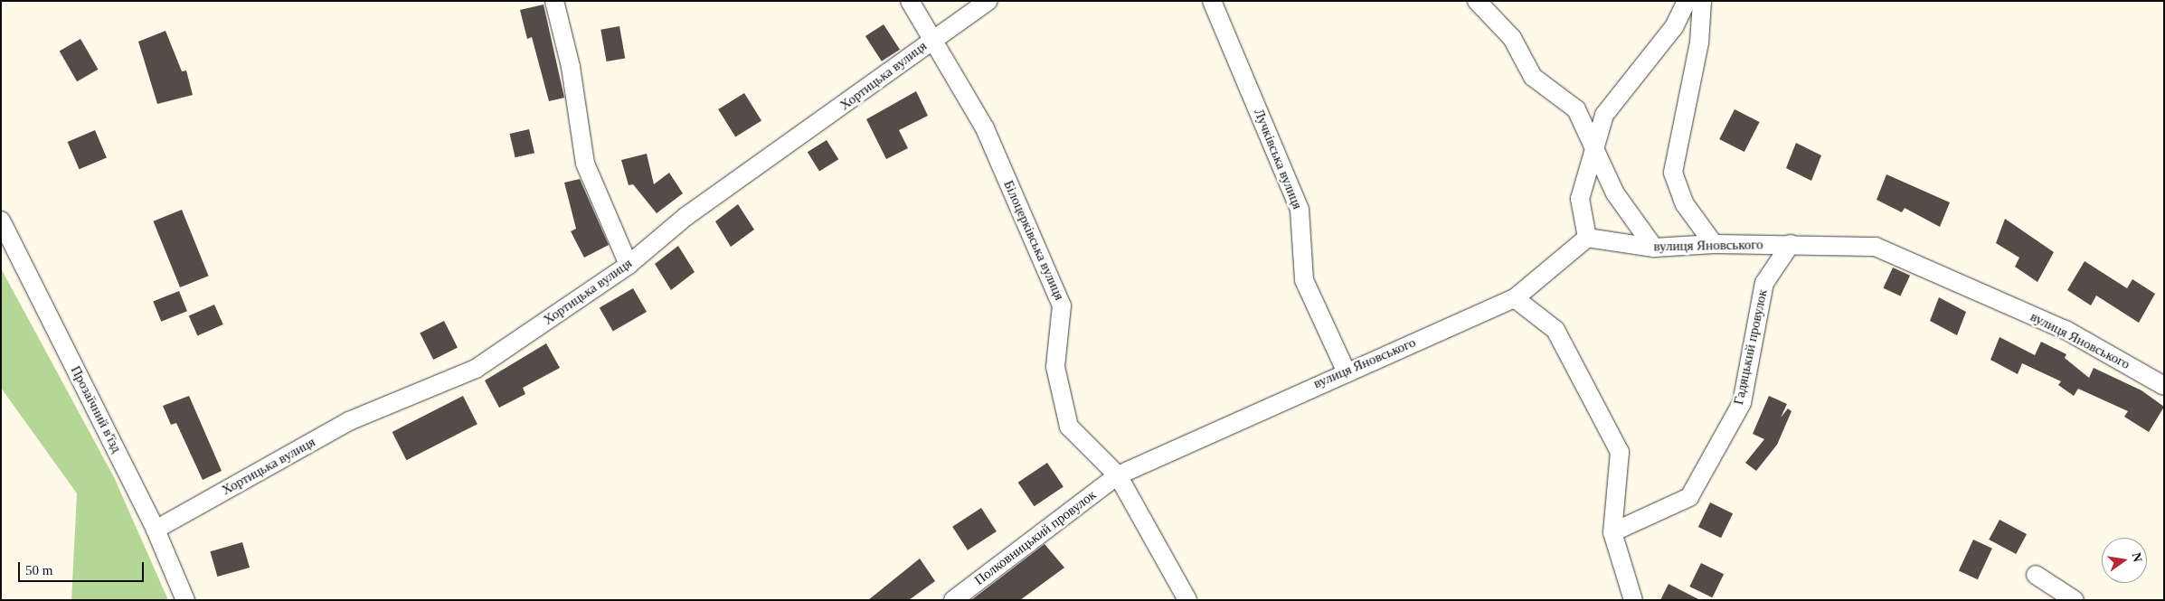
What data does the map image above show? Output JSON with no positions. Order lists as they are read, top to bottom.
{
  "streets": {
    "street": [
      "Хортицька вулиця",
      "Лучківська вулиця",
      "Білоцерківська вулиця",
      "вулиця Яновського",
      "Гадяцький провулок",
      "Прозаїчний в'їзд",
      "Полковницький провулок"
    ]
  },
  "crossings": [
    ["Хортицька вулиця", "Білоцерківська вулиця"],
    ["Хортицька вулиця", "Прозаїчний в'їзд"],
    ["Лучківська вулиця", "вулиця Яновського"],
    ["Білоцерківська вулиця", "вулиця Яновського"],
    ["Білоцерківська вулиця", "Полковницький провулок"],
    ["вулиця Яновського", "Гадяцький провулок"],
    ["вулиця Яновського", "Полковницький провулок"]
  ],
  "scale_bar": "50 m",
  "north": "right"
}
